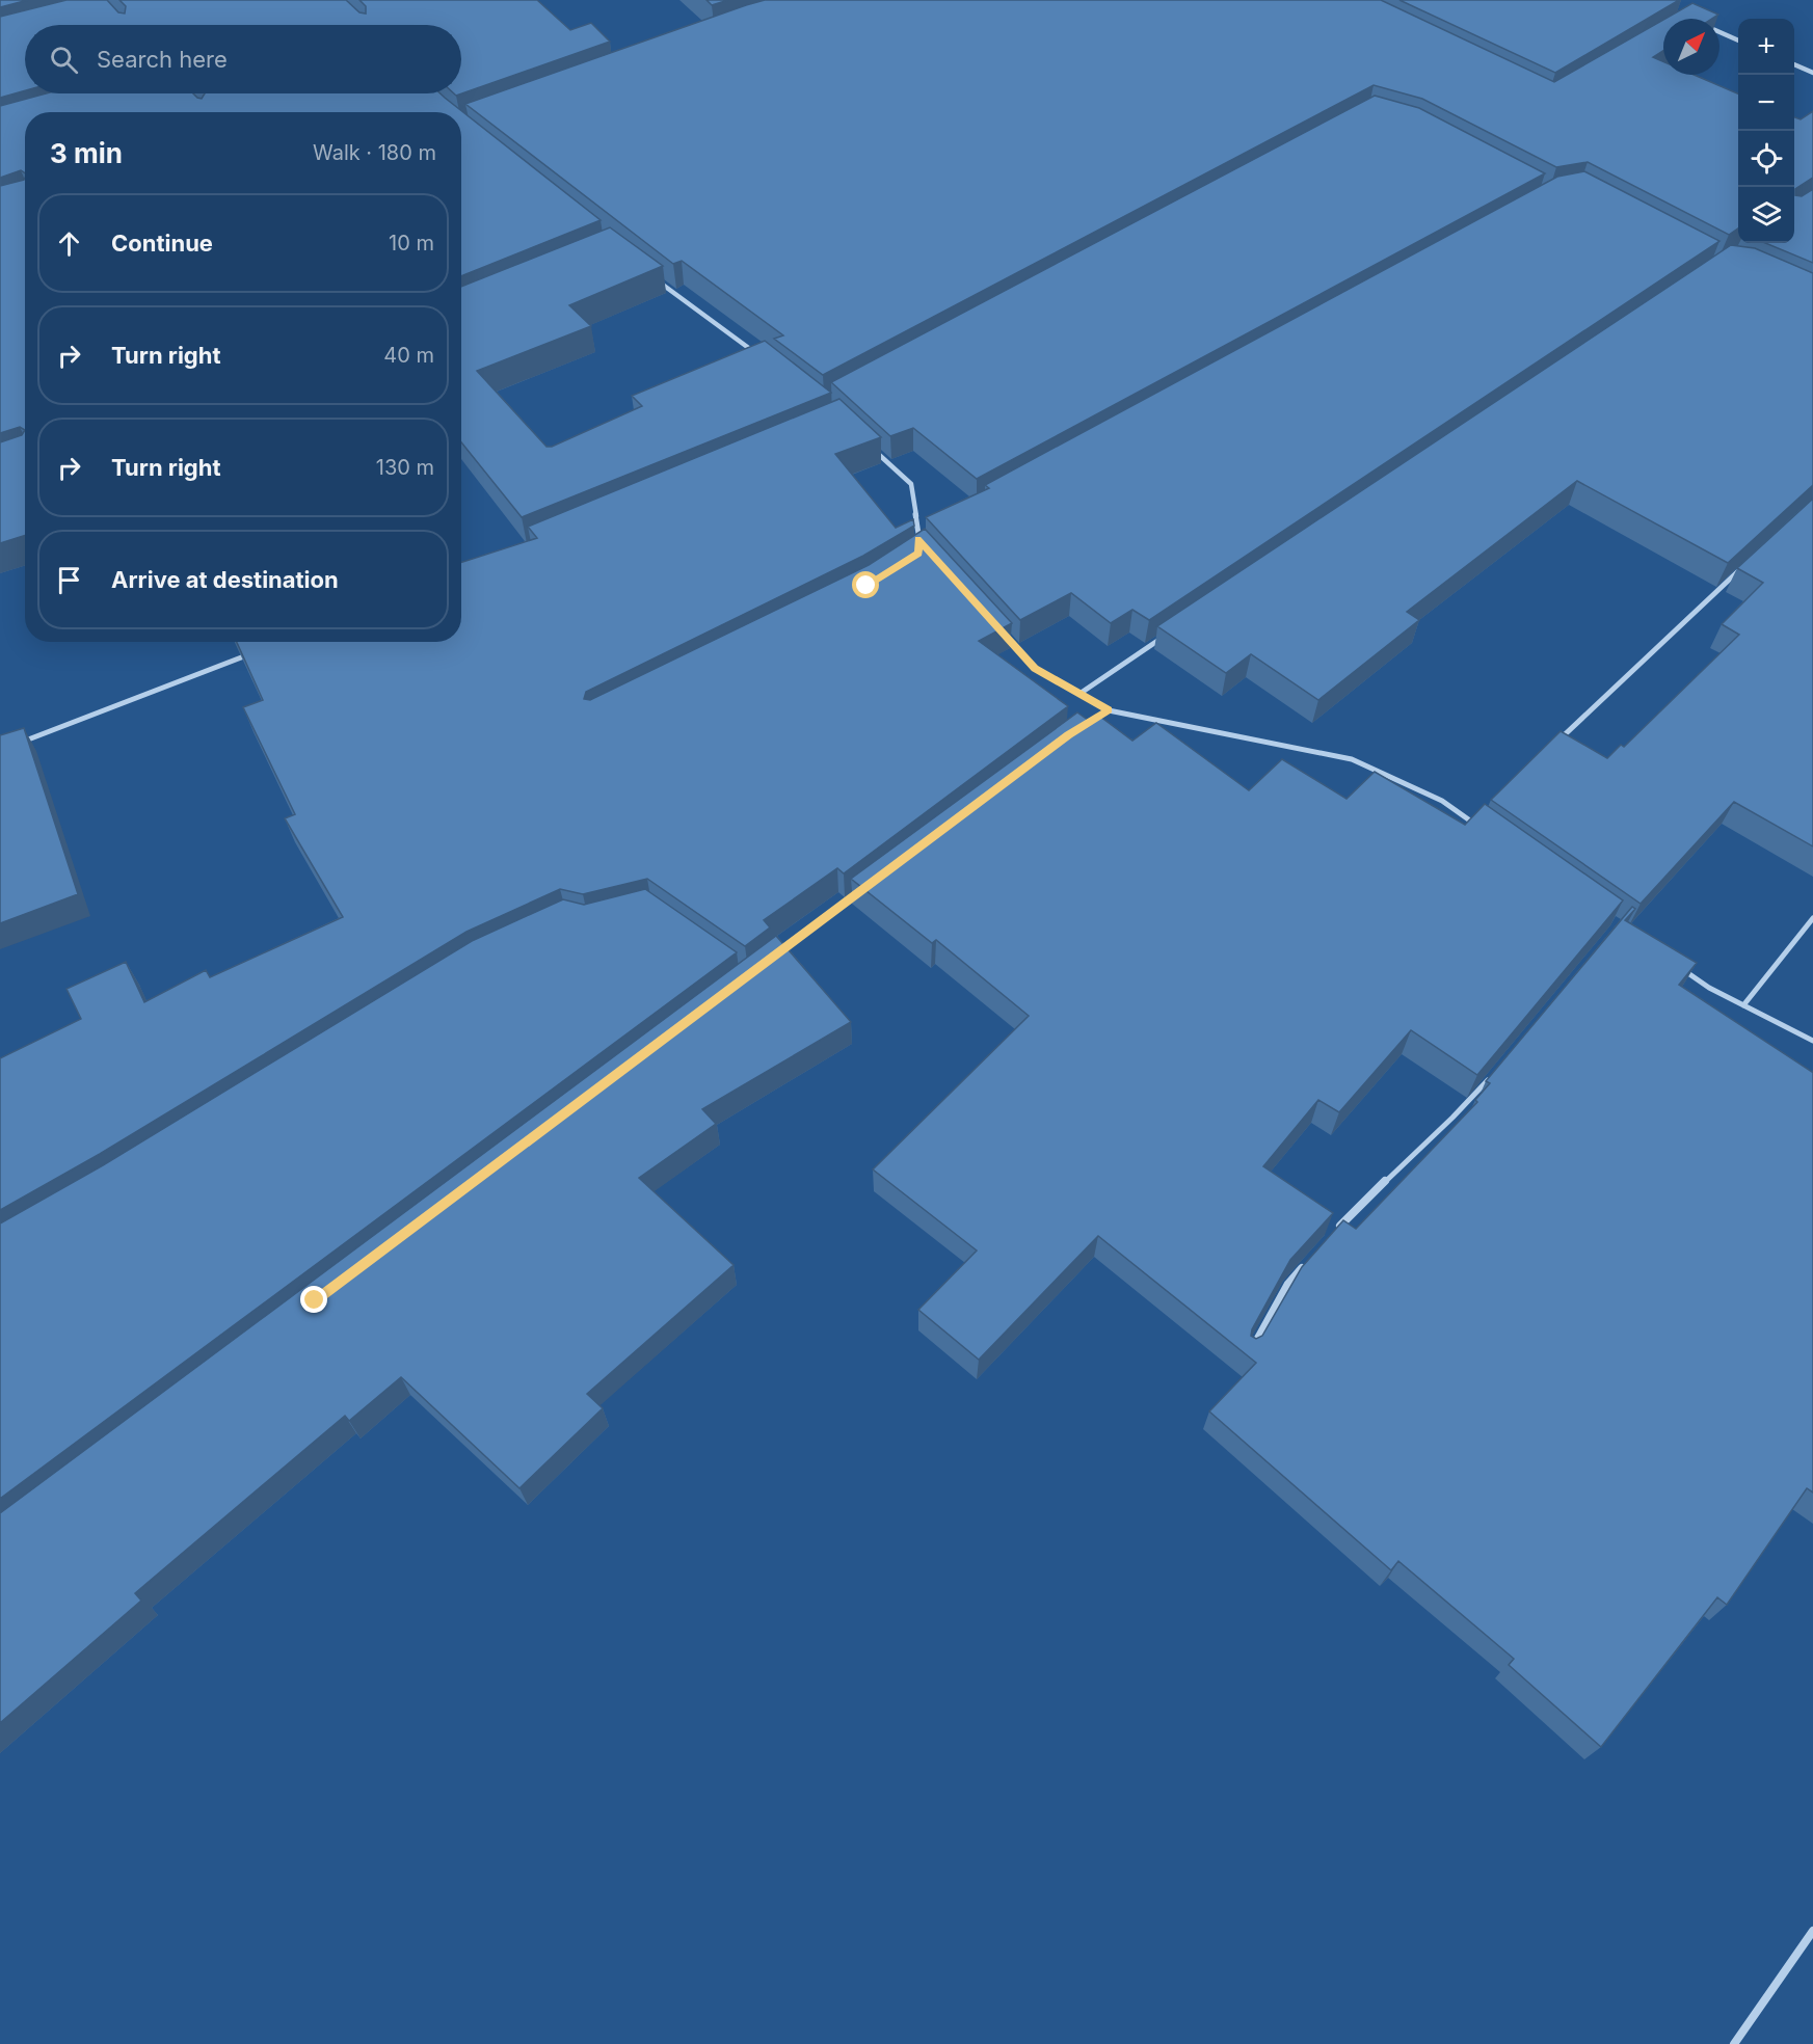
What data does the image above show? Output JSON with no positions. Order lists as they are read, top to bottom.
{
  "north": "top right",
  "page": {
    "map_buttons": ["+", "−"],
    "search": "Search here",
    "heading": ["3 min", "Walk · 180 m"],
    "list": [
      ["Continue", "10 m"],
      ["Turn right", "40 m"],
      ["Turn right", "130 m"],
      "Arrive at destination"
    ]
  }
}
